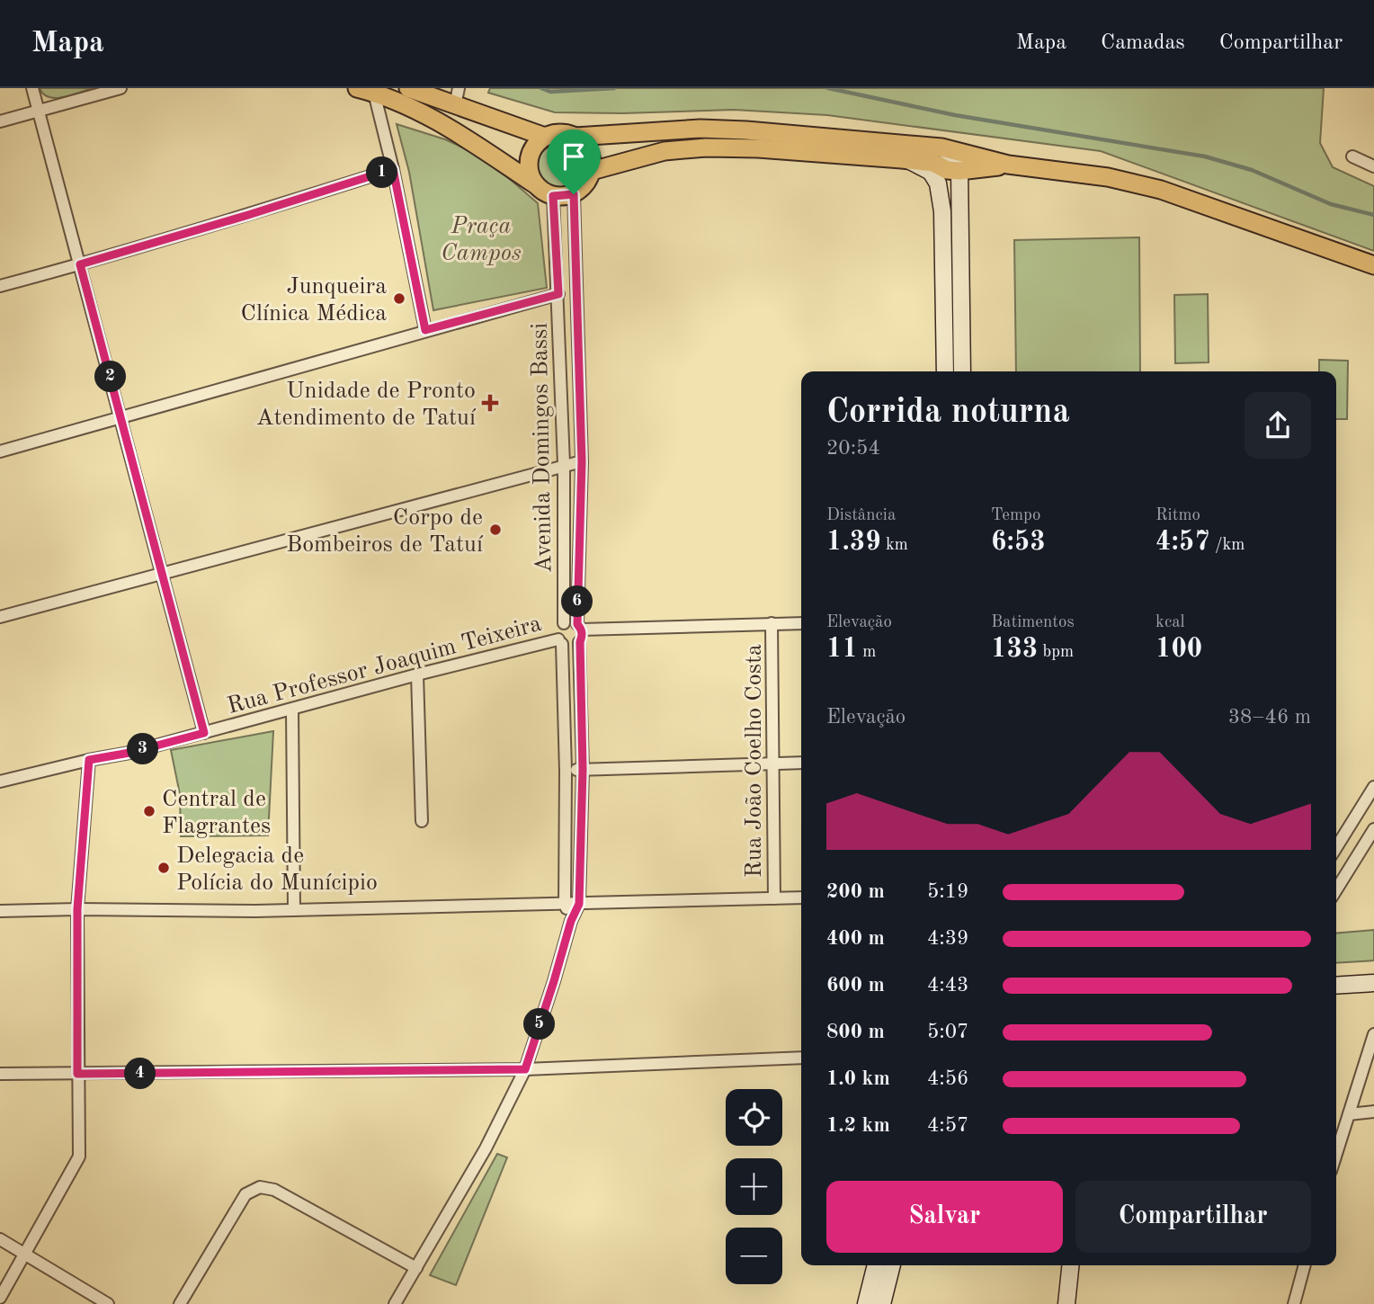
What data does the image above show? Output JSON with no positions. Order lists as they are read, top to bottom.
{
  "streets": {
    "street": ["Avenida Domingos Bassi", "Rua Professor Joaquim Teixeira", "Rua João Coelho Costa"]
  },
  "crossings": [
    ["Avenida Domingos Bassi", "Rua Professor Joaquim Teixeira"]
  ],
  "parks": ["Praça Campos"],
  "places": {
    "other": [
      "Junqueira Clínica Médica",
      "Corpo de Bombeiros de Tatuí",
      "Central de Flagrantes",
      "Delegacia de Polícia do Munícipio"
    ],
    "health": ["Unidade de Pronto Atendimento de Tatuí"]
  },
  "page": {
    "header": "Mapa",
    "nav": ["Mapa", "Camadas", "Compartilhar"],
    "pins": [
      "1",
      "2",
      "6",
      "3",
      "5",
      "4"
    ],
    "heading": ["Corrida noturna", "20:54"],
    "stats": [
      ["Distância", "1.39 km"],
      ["Tempo", "6:53"],
      ["Ritmo", "4:57 /km"],
      ["Elevação", "11 m"],
      ["Batimentos", "133 bpm"],
      ["kcal", "100"]
    ],
    "chart": ["Elevação", "38–46 m"],
    "list": [
      {
        "name": "200 m",
        "note": "5:19"
      },
      {
        "name": "400 m",
        "note": "4:39"
      },
      {
        "name": "600 m",
        "note": "4:43"
      },
      {
        "name": "800 m",
        "note": "5:07"
      },
      {
        "name": "1.0 km",
        "note": "4:56"
      },
      {
        "name": "1.2 km",
        "note": "4:57"
      }
    ],
    "map_buttons": ["+", "−"],
    "buttons": ["Salvar", "Compartilhar"]
  }
}
